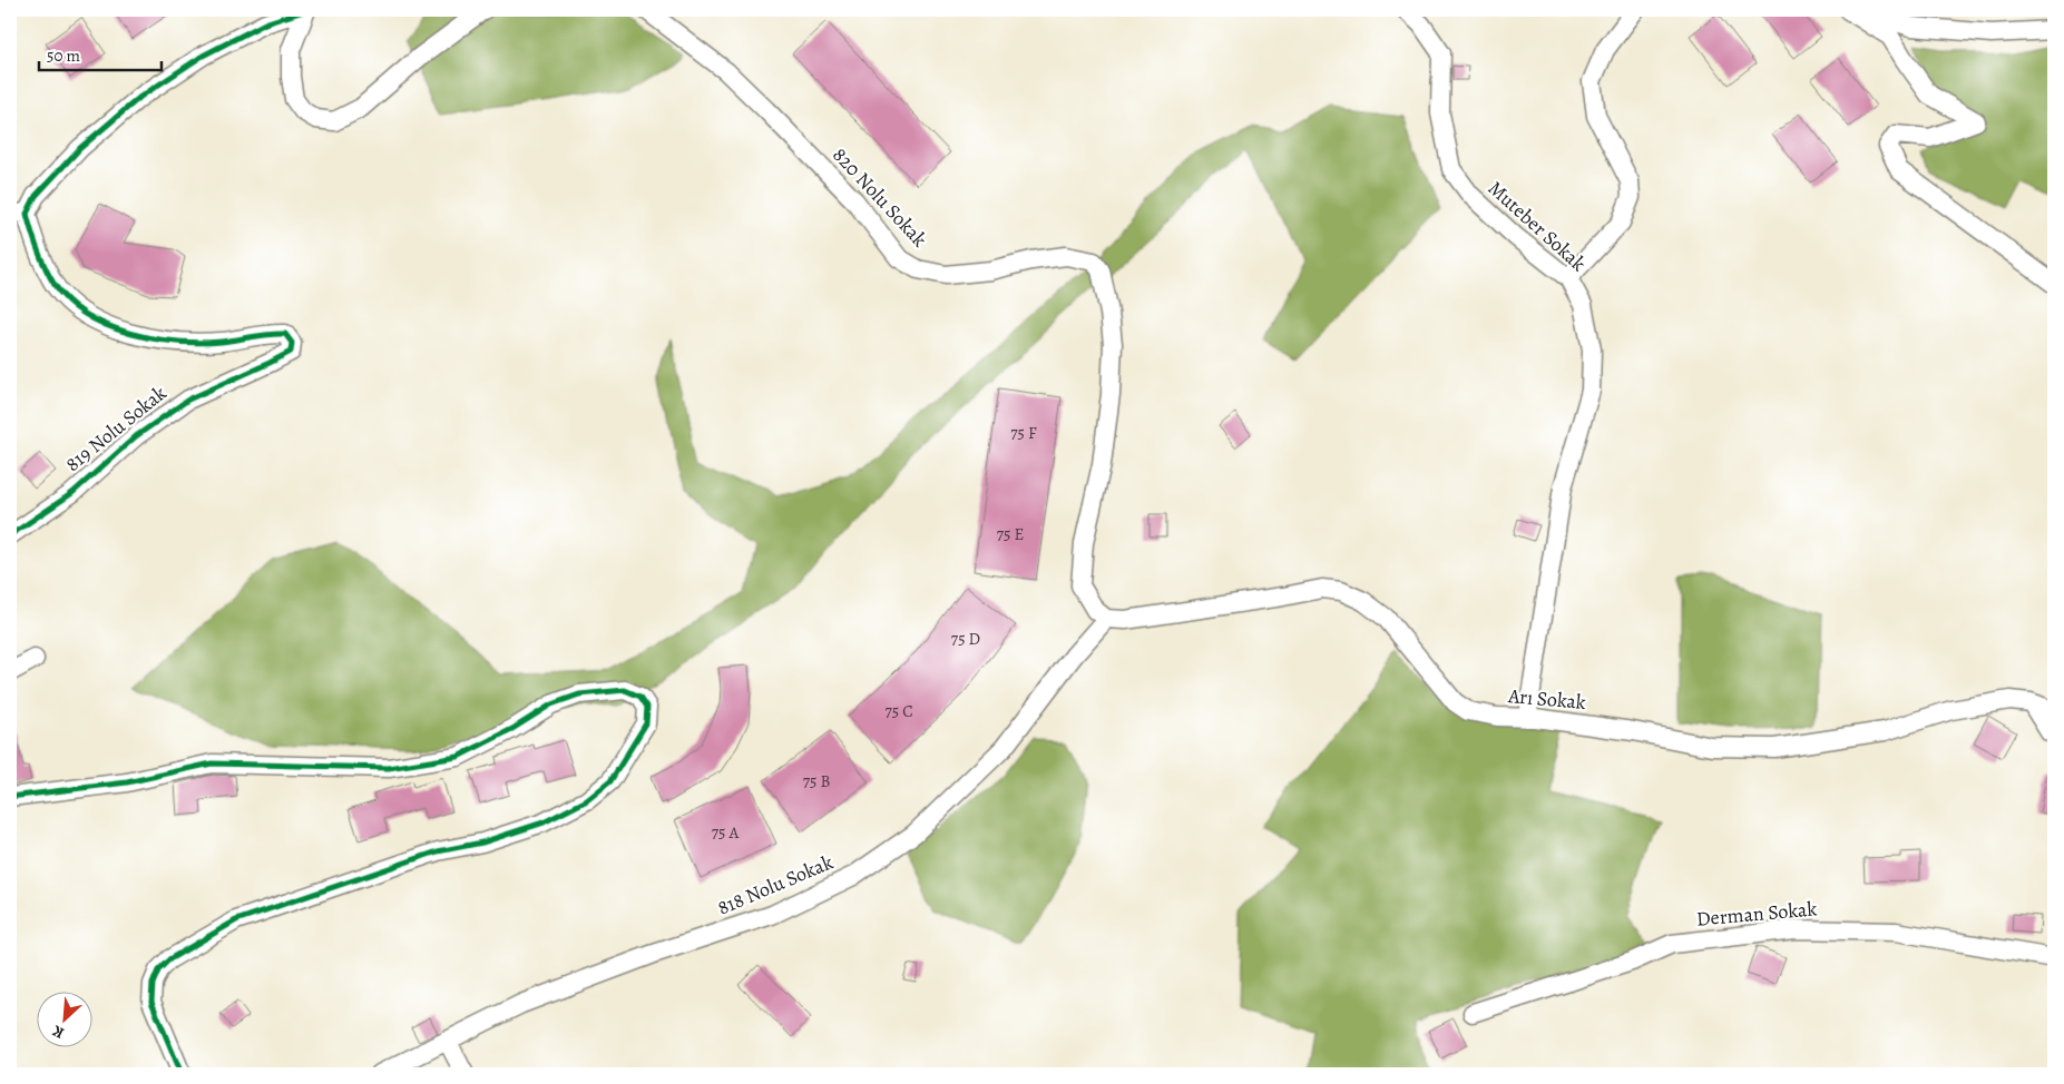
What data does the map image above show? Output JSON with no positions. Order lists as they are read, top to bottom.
{
  "streets": {
    "street": [
      "820 Nolu Sokak",
      "Muteber Sokak",
      "819 Nolu Sokak",
      "Arı Sokak",
      "818 Nolu Sokak",
      "Derman Sokak"
    ]
  },
  "crossings": [
    ["820 Nolu Sokak", "Arı Sokak"],
    ["820 Nolu Sokak", "818 Nolu Sokak"],
    ["Muteber Sokak", "Arı Sokak"],
    ["Arı Sokak", "818 Nolu Sokak"]
  ],
  "house_numbers": [
    "75 F",
    "75 E",
    "75 D",
    "75 C",
    "75 B",
    "75 A"
  ],
  "scale_bar": "50 m",
  "north": "bottom left"
}
